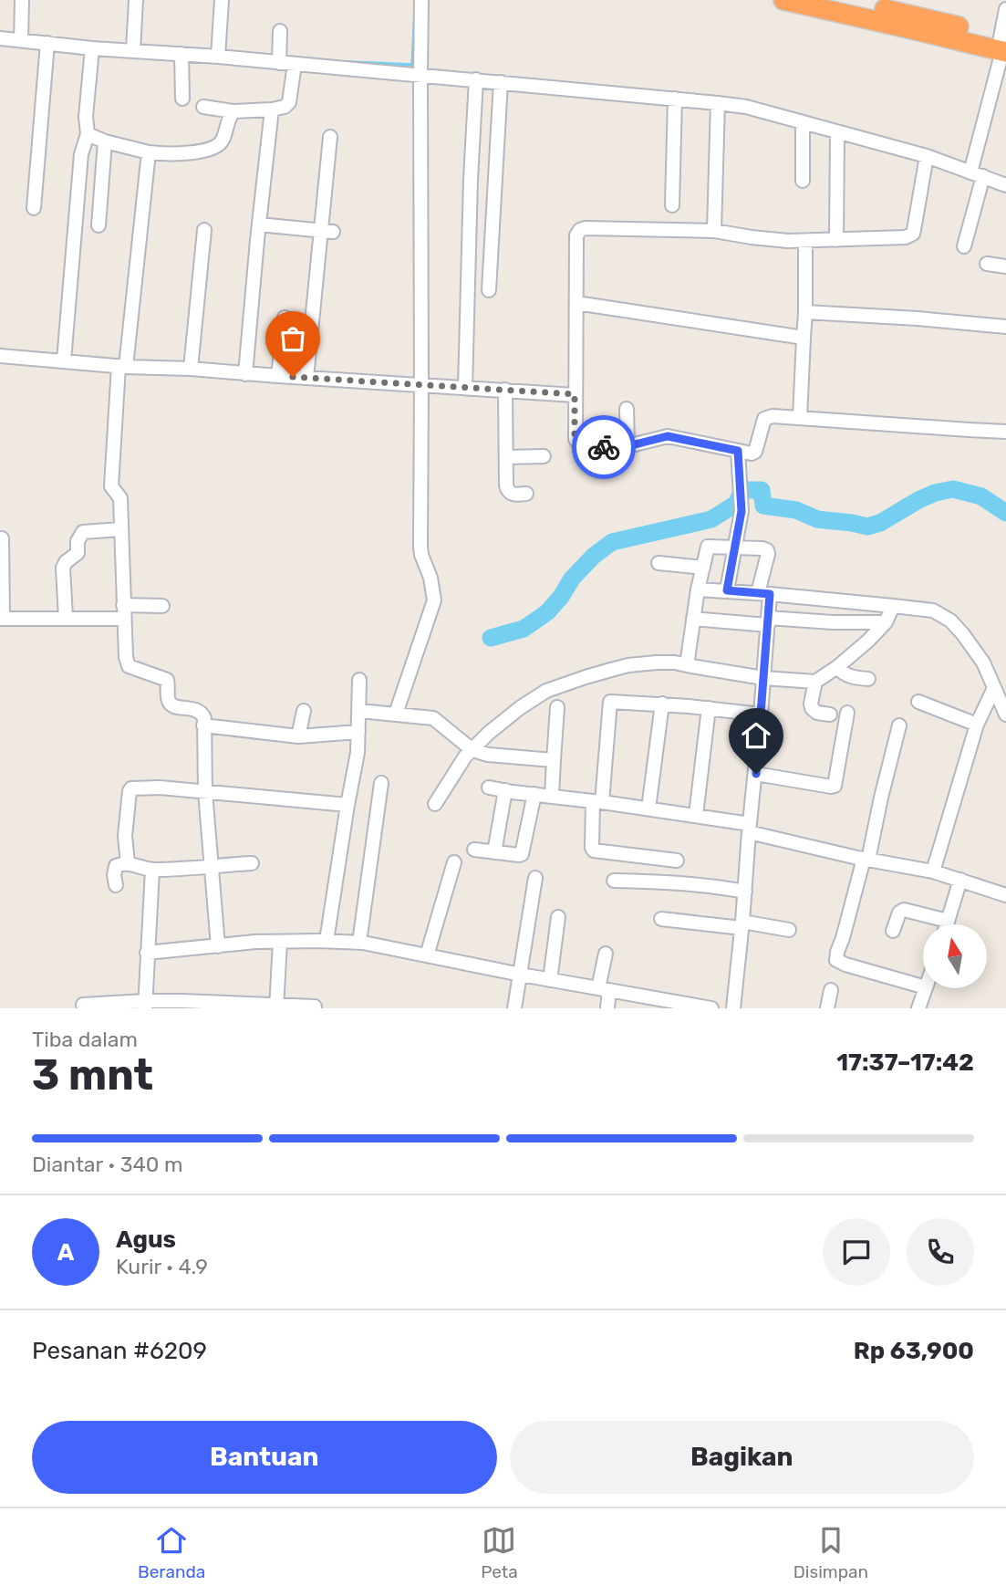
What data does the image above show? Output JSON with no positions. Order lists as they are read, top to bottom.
{
  "north": "top",
  "page": {
    "heading": ["3 mnt", "Tiba dalam", "17:37–17:42"],
    "panel": [
      "Agus",
      "Kurir · 4.9",
      "Pesanan #6209",
      "Rp 63,900"
    ],
    "bar": "Diantar · 340 m",
    "round": "A",
    "buttons": ["Bantuan", "Bagikan"],
    "tabs": ["Beranda", "Peta", "Disimpan"]
  }
}
